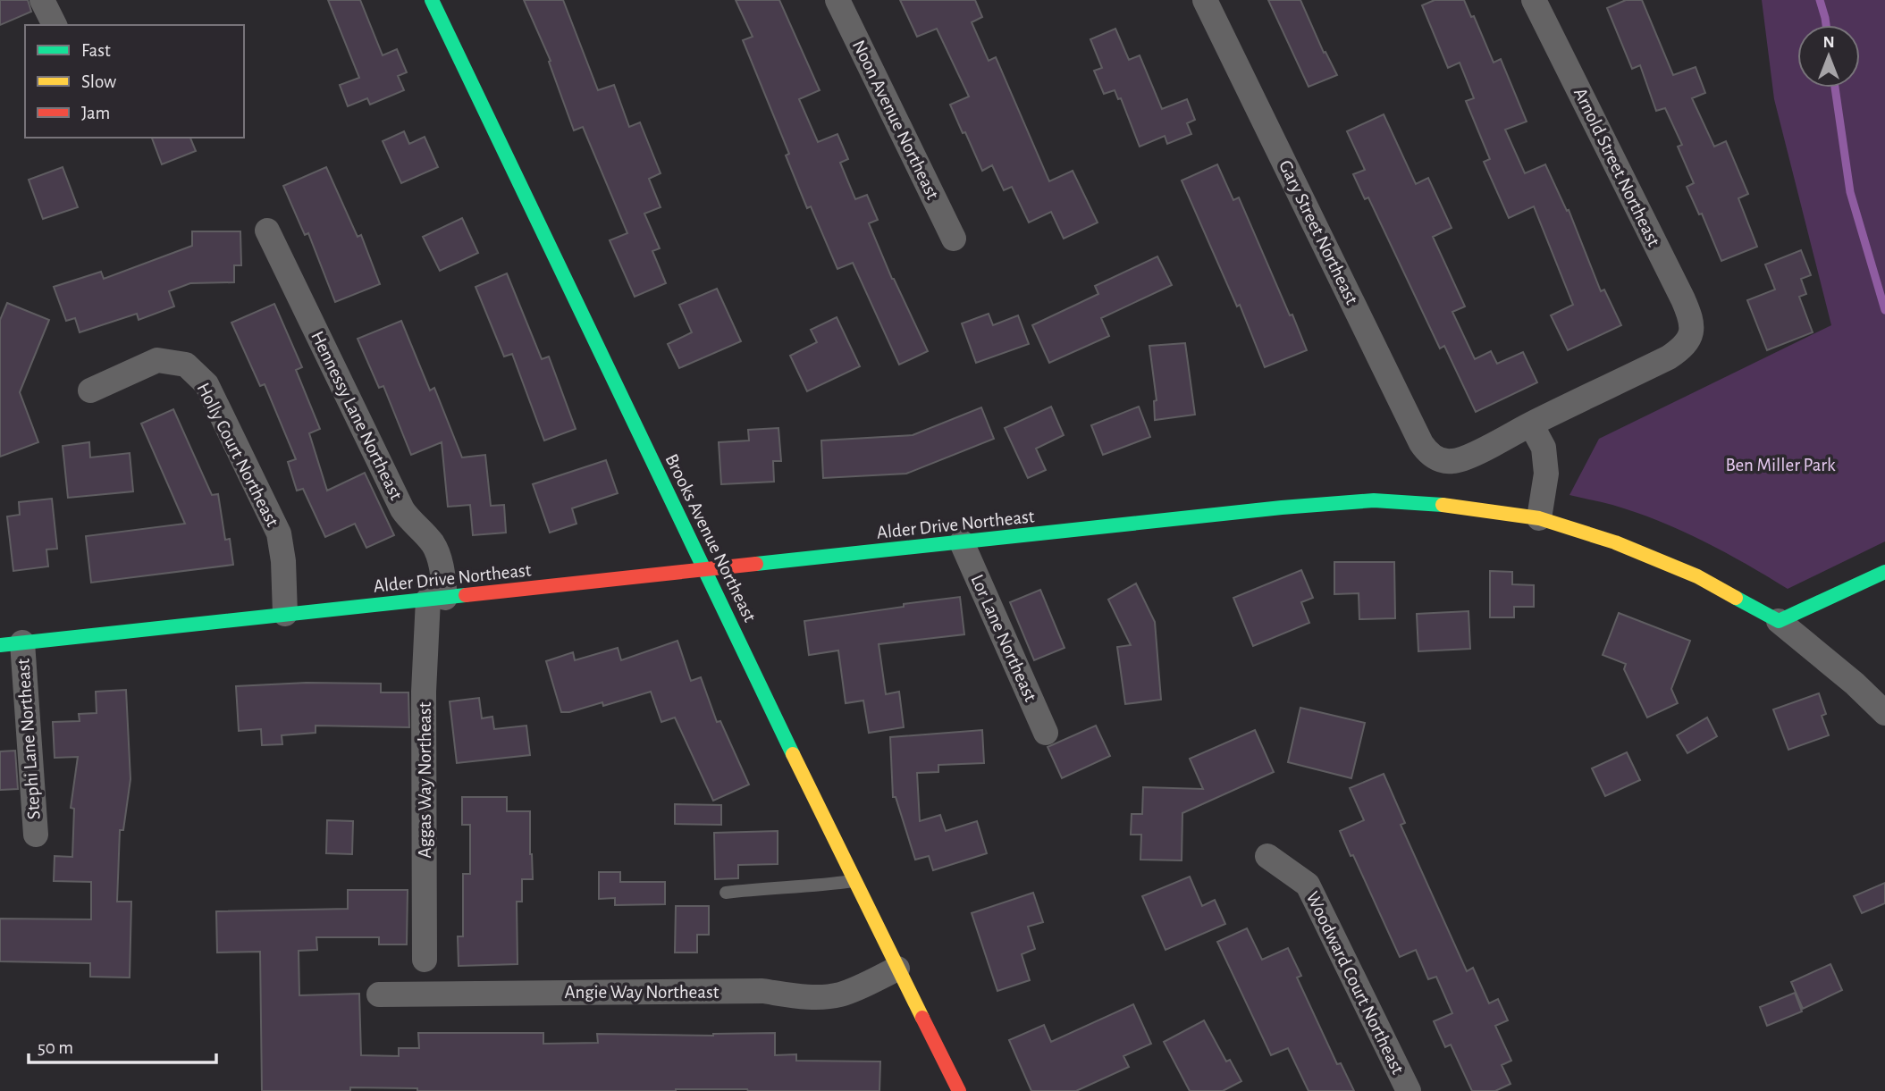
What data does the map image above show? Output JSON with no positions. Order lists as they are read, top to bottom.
{
  "streets": {
    "street": [
      "Noon Avenue Northeast",
      "Arnold Street Northeast",
      "Gary Street Northeast",
      "Hennessy Lane Northeast",
      "Holly Court Northeast",
      "Alder Drive Northeast",
      "Brooks Avenue Northeast",
      "Lor Lane Northeast",
      "Stephi Lane Northeast",
      "Aggas Way Northeast",
      "Woodward Court Northeast",
      "Angie Way Northeast"
    ]
  },
  "crossings": [
    ["Arnold Street Northeast", "Gary Street Northeast"],
    ["Hennessy Lane Northeast", "Alder Drive Northeast"],
    ["Hennessy Lane Northeast", "Aggas Way Northeast"],
    ["Holly Court Northeast", "Alder Drive Northeast"],
    ["Alder Drive Northeast", "Brooks Avenue Northeast"],
    ["Alder Drive Northeast", "Lor Lane Northeast"],
    ["Alder Drive Northeast", "Stephi Lane Northeast"],
    ["Alder Drive Northeast", "Aggas Way Northeast"],
    ["Brooks Avenue Northeast", "Angie Way Northeast"]
  ],
  "parks": ["Ben Miller Park"],
  "legend": ["Fast", "Slow", "Jam"],
  "scale_bar": "50 m",
  "north": "top"
}
